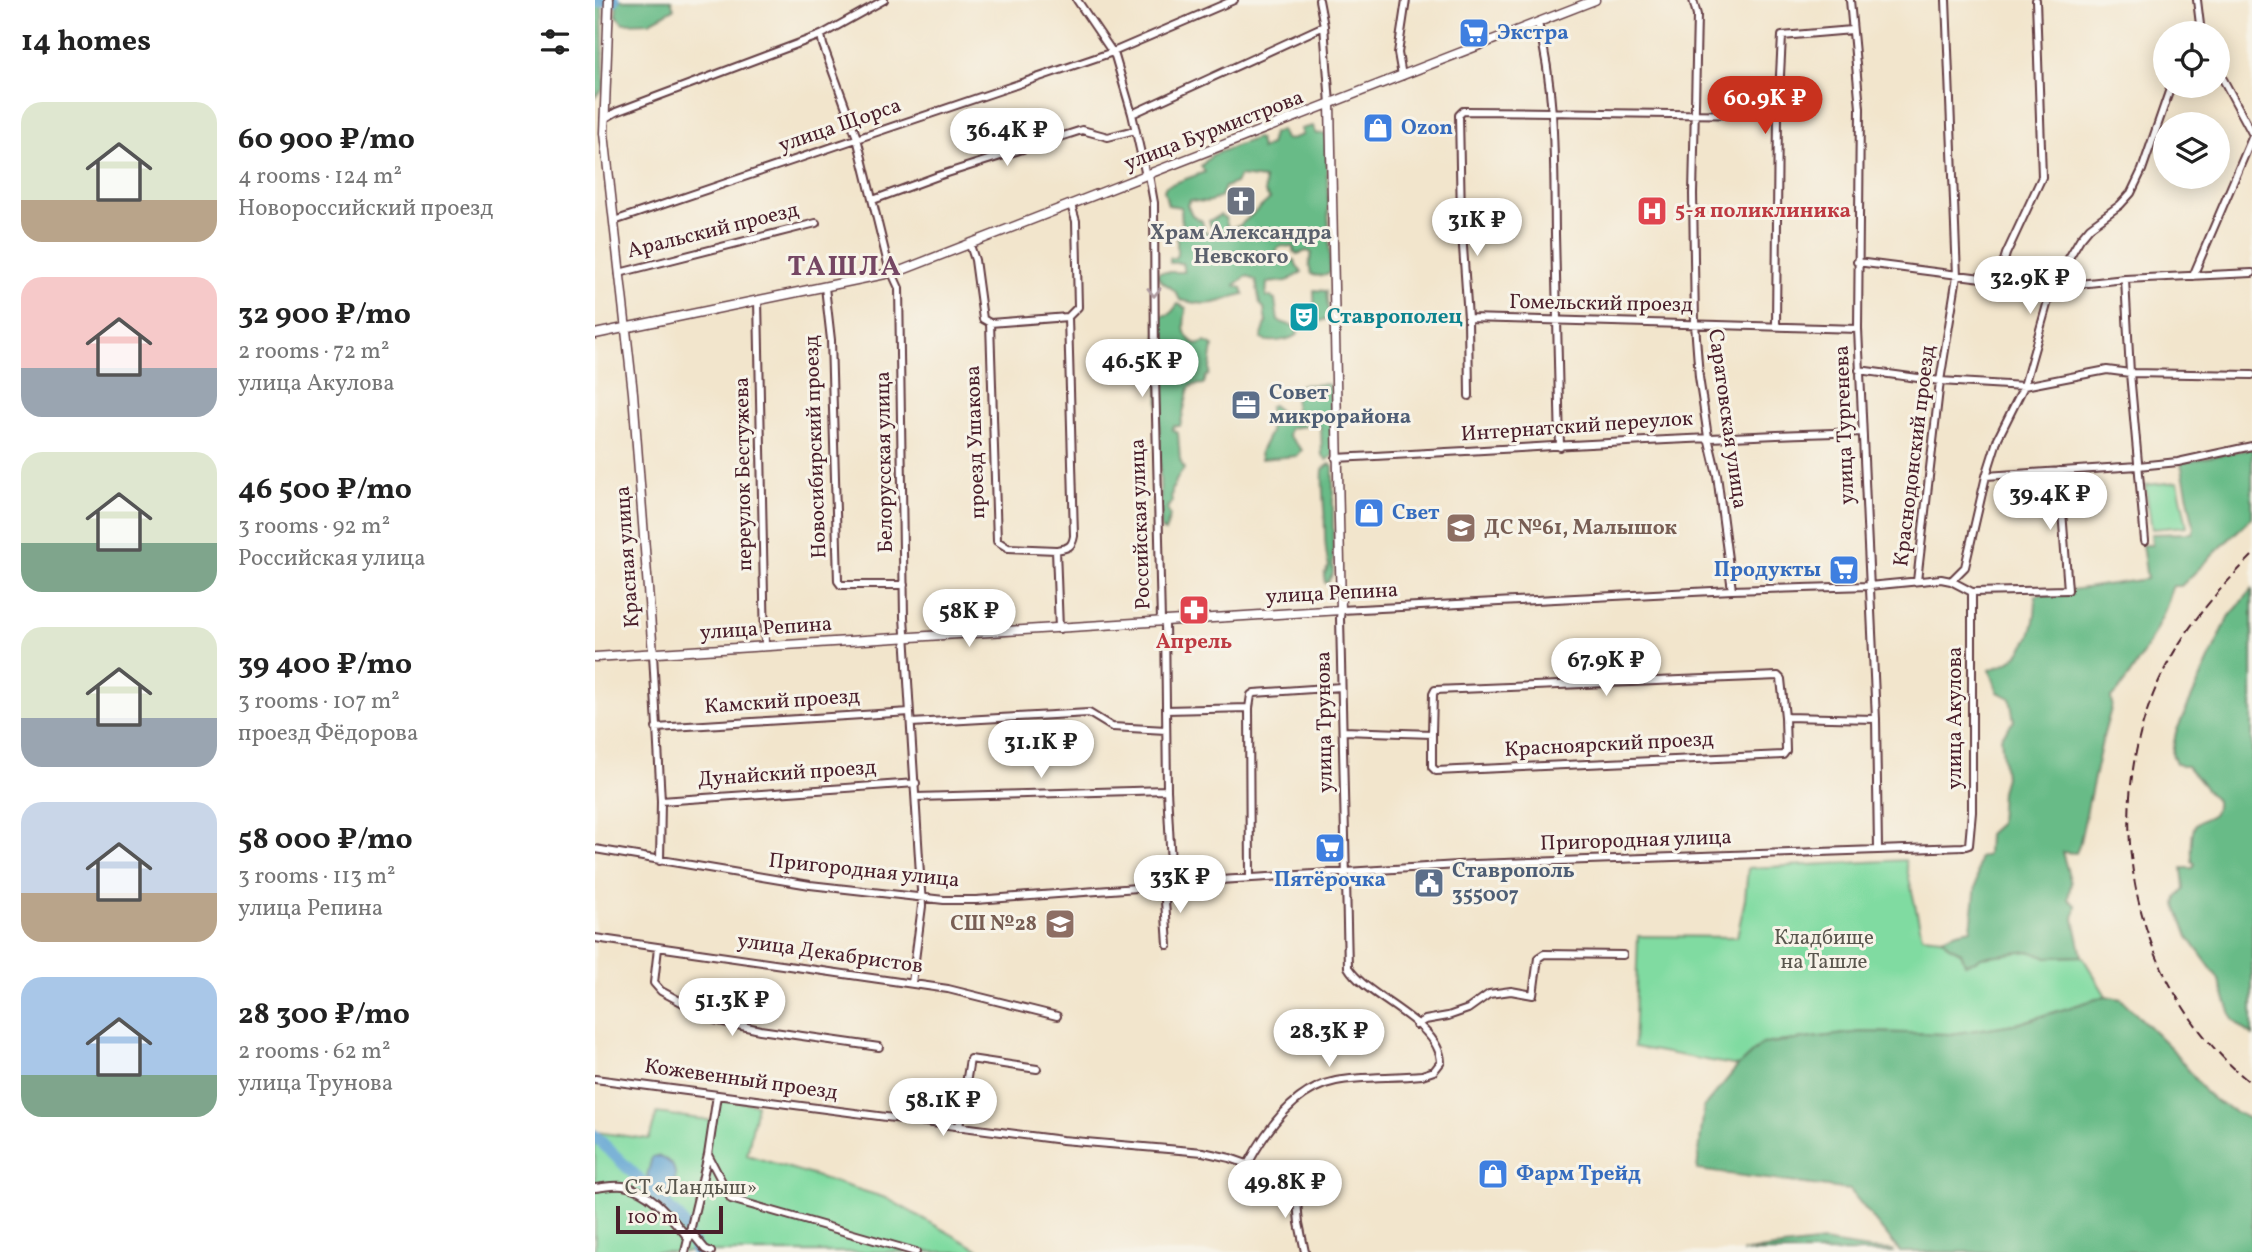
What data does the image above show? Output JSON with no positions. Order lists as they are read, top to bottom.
{
  "streets": {
    "street": [
      "улица Щорса",
      "улица Бурмистрова",
      "Аральский проезд",
      "Гомельский проезд",
      "Саратовская улица",
      "улица Тургенева",
      "Интернатский переулок",
      "проезд Ушакова",
      "Новосибирский проезд",
      "Краснодонский проезд",
      "Белорусская улица",
      "переулок Бестужева",
      "Российская улица",
      "Красная улица",
      "улица Репина",
      "Камский проезд",
      "улица Акулова",
      "улица Трунова",
      "Красноярский проезд",
      "Дунайский проезд",
      "Пригородная улица",
      "улица Декабристов",
      "Кожевенный проезд"
    ]
  },
  "crossings": [
    ["улица Щорса", "Белорусская улица"],
    ["улица Щорса", "Российская улица"],
    ["улица Щорса", "Красная улица"],
    ["улица Бурмистрова", "проезд Ушакова"],
    ["улица Бурмистрова", "Новосибирский проезд"],
    ["улица Бурмистрова", "Белорусская улица"],
    ["улица Бурмистрова", "переулок Бестужева"],
    ["улица Бурмистрова", "Российская улица"],
    ["улица Бурмистрова", "Красная улица"],
    ["улица Бурмистрова", "улица Трунова"],
    ["Аральский проезд", "Красная улица"],
    ["Гомельский проезд", "Саратовская улица"],
    ["Гомельский проезд", "улица Тургенева"],
    ["Саратовская улица", "Интернатский переулок"],
    ["Саратовская улица", "улица Репина"],
    ["улица Тургенева", "Интернатский переулок"],
    ["улица Тургенева", "улица Репина"],
    ["улица Тургенева", "Пригородная улица"],
    ["Интернатский переулок", "улица Трунова"],
    ["Новосибирский проезд", "Белорусская улица"],
    ["Краснодонский проезд", "улица Репина"],
    ["Белорусская улица", "улица Репина"],
    ["Белорусская улица", "Камский проезд"],
    ["Белорусская улица", "Дунайский проезд"],
    ["Белорусская улица", "Пригородная улица"],
    ["Белорусская улица", "улица Декабристов"],
    ["переулок Бестужева", "улица Репина"],
    ["Российская улица", "улица Репина"],
    ["Российская улица", "Пригородная улица"],
    ["Красная улица", "улица Репина"],
    ["Красная улица", "Камский проезд"],
    ["Красная улица", "Дунайский проезд"],
    ["Красная улица", "Пригородная улица"],
    ["улица Репина", "улица Акулова"],
    ["улица Репина", "улица Трунова"],
    ["улица Акулова", "Пригородная улица"],
    ["улица Трунова", "Пригородная улица"],
    ["улица Трунова", "Кожевенный проезд"]
  ],
  "one_way": ["Российская улица"],
  "districts": ["ТАШЛА"],
  "parks": ["Кладбище на Ташле", "СТ «Ландыш»"],
  "places": {
    "supermarket": ["Экстра", "Продукты", "Пятёрочка"],
    "shop": ["Ozon", "Свет", "Фарм Трейд"],
    "church": ["Храм Александра Невского"],
    "hospital": ["5-я поликлиника"],
    "theatre": ["Ставрополец"],
    "office": ["Совет микрорайона"],
    "school or university": ["ДС №61, Малышок", "СШ №28"],
    "pharmacy": ["Апрель"],
    "public building": ["Ставрополь 355007"]
  },
  "scale_bar": "100 m",
  "page": {
    "heading": "14 homes",
    "price": [
      "60.9K ₽",
      "36.4K ₽",
      "31K ₽",
      "32.9K ₽",
      "46.5K ₽",
      "39.4K ₽",
      "58K ₽",
      "67.9K ₽",
      "31.1K ₽",
      "33K ₽",
      "51.3K ₽",
      "28.3K ₽",
      "58.1K ₽",
      "49.8K ₽"
    ],
    "list": [
      {
        "name": "60 900 ₽/mo",
        "note": "4 rooms · 124 m² · Новороссийский проезд"
      },
      {
        "name": "32 900 ₽/mo",
        "note": "2 rooms · 72 m² · улица Акулова"
      },
      {
        "name": "46 500 ₽/mo",
        "note": "3 rooms · 92 m² · Российская улица"
      },
      {
        "name": "39 400 ₽/mo",
        "note": "3 rooms · 107 m² · проезд Фёдорова"
      },
      {
        "name": "58 000 ₽/mo",
        "note": "3 rooms · 113 m² · улица Репина"
      },
      {
        "name": "28 300 ₽/mo",
        "note": "2 rooms · 62 m² · улица Трунова"
      }
    ],
    "scale": "100 m"
  }
}
